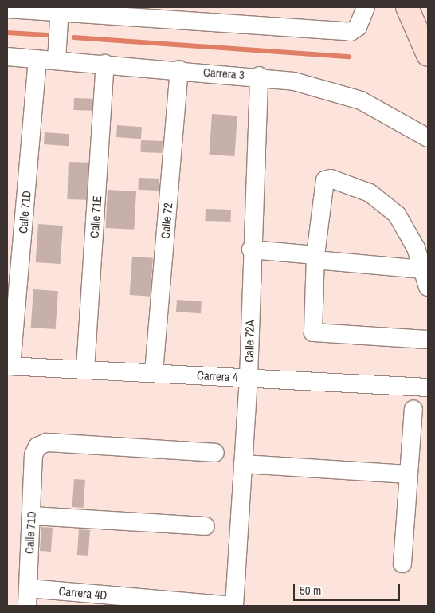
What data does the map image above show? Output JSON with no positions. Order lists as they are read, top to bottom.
{
  "streets": {
    "street": [
      "Carrera 3",
      "Calle 71D",
      "Calle 71E",
      "Calle 72",
      "Calle 72A",
      "Carrera 4",
      "Carrera 4D"
    ]
  },
  "crossings": [
    ["Carrera 3", "Calle 71D"],
    ["Carrera 3", "Calle 71E"],
    ["Carrera 3", "Calle 72"],
    ["Carrera 3", "Calle 72A"],
    ["Calle 71D", "Carrera 4"],
    ["Calle 71D", "Carrera 4D"],
    ["Calle 71E", "Carrera 4"],
    ["Calle 72", "Carrera 4"],
    ["Calle 72A", "Carrera 4"],
    ["Calle 72A", "Carrera 4D"]
  ],
  "scale_bar": "50 m"
}
